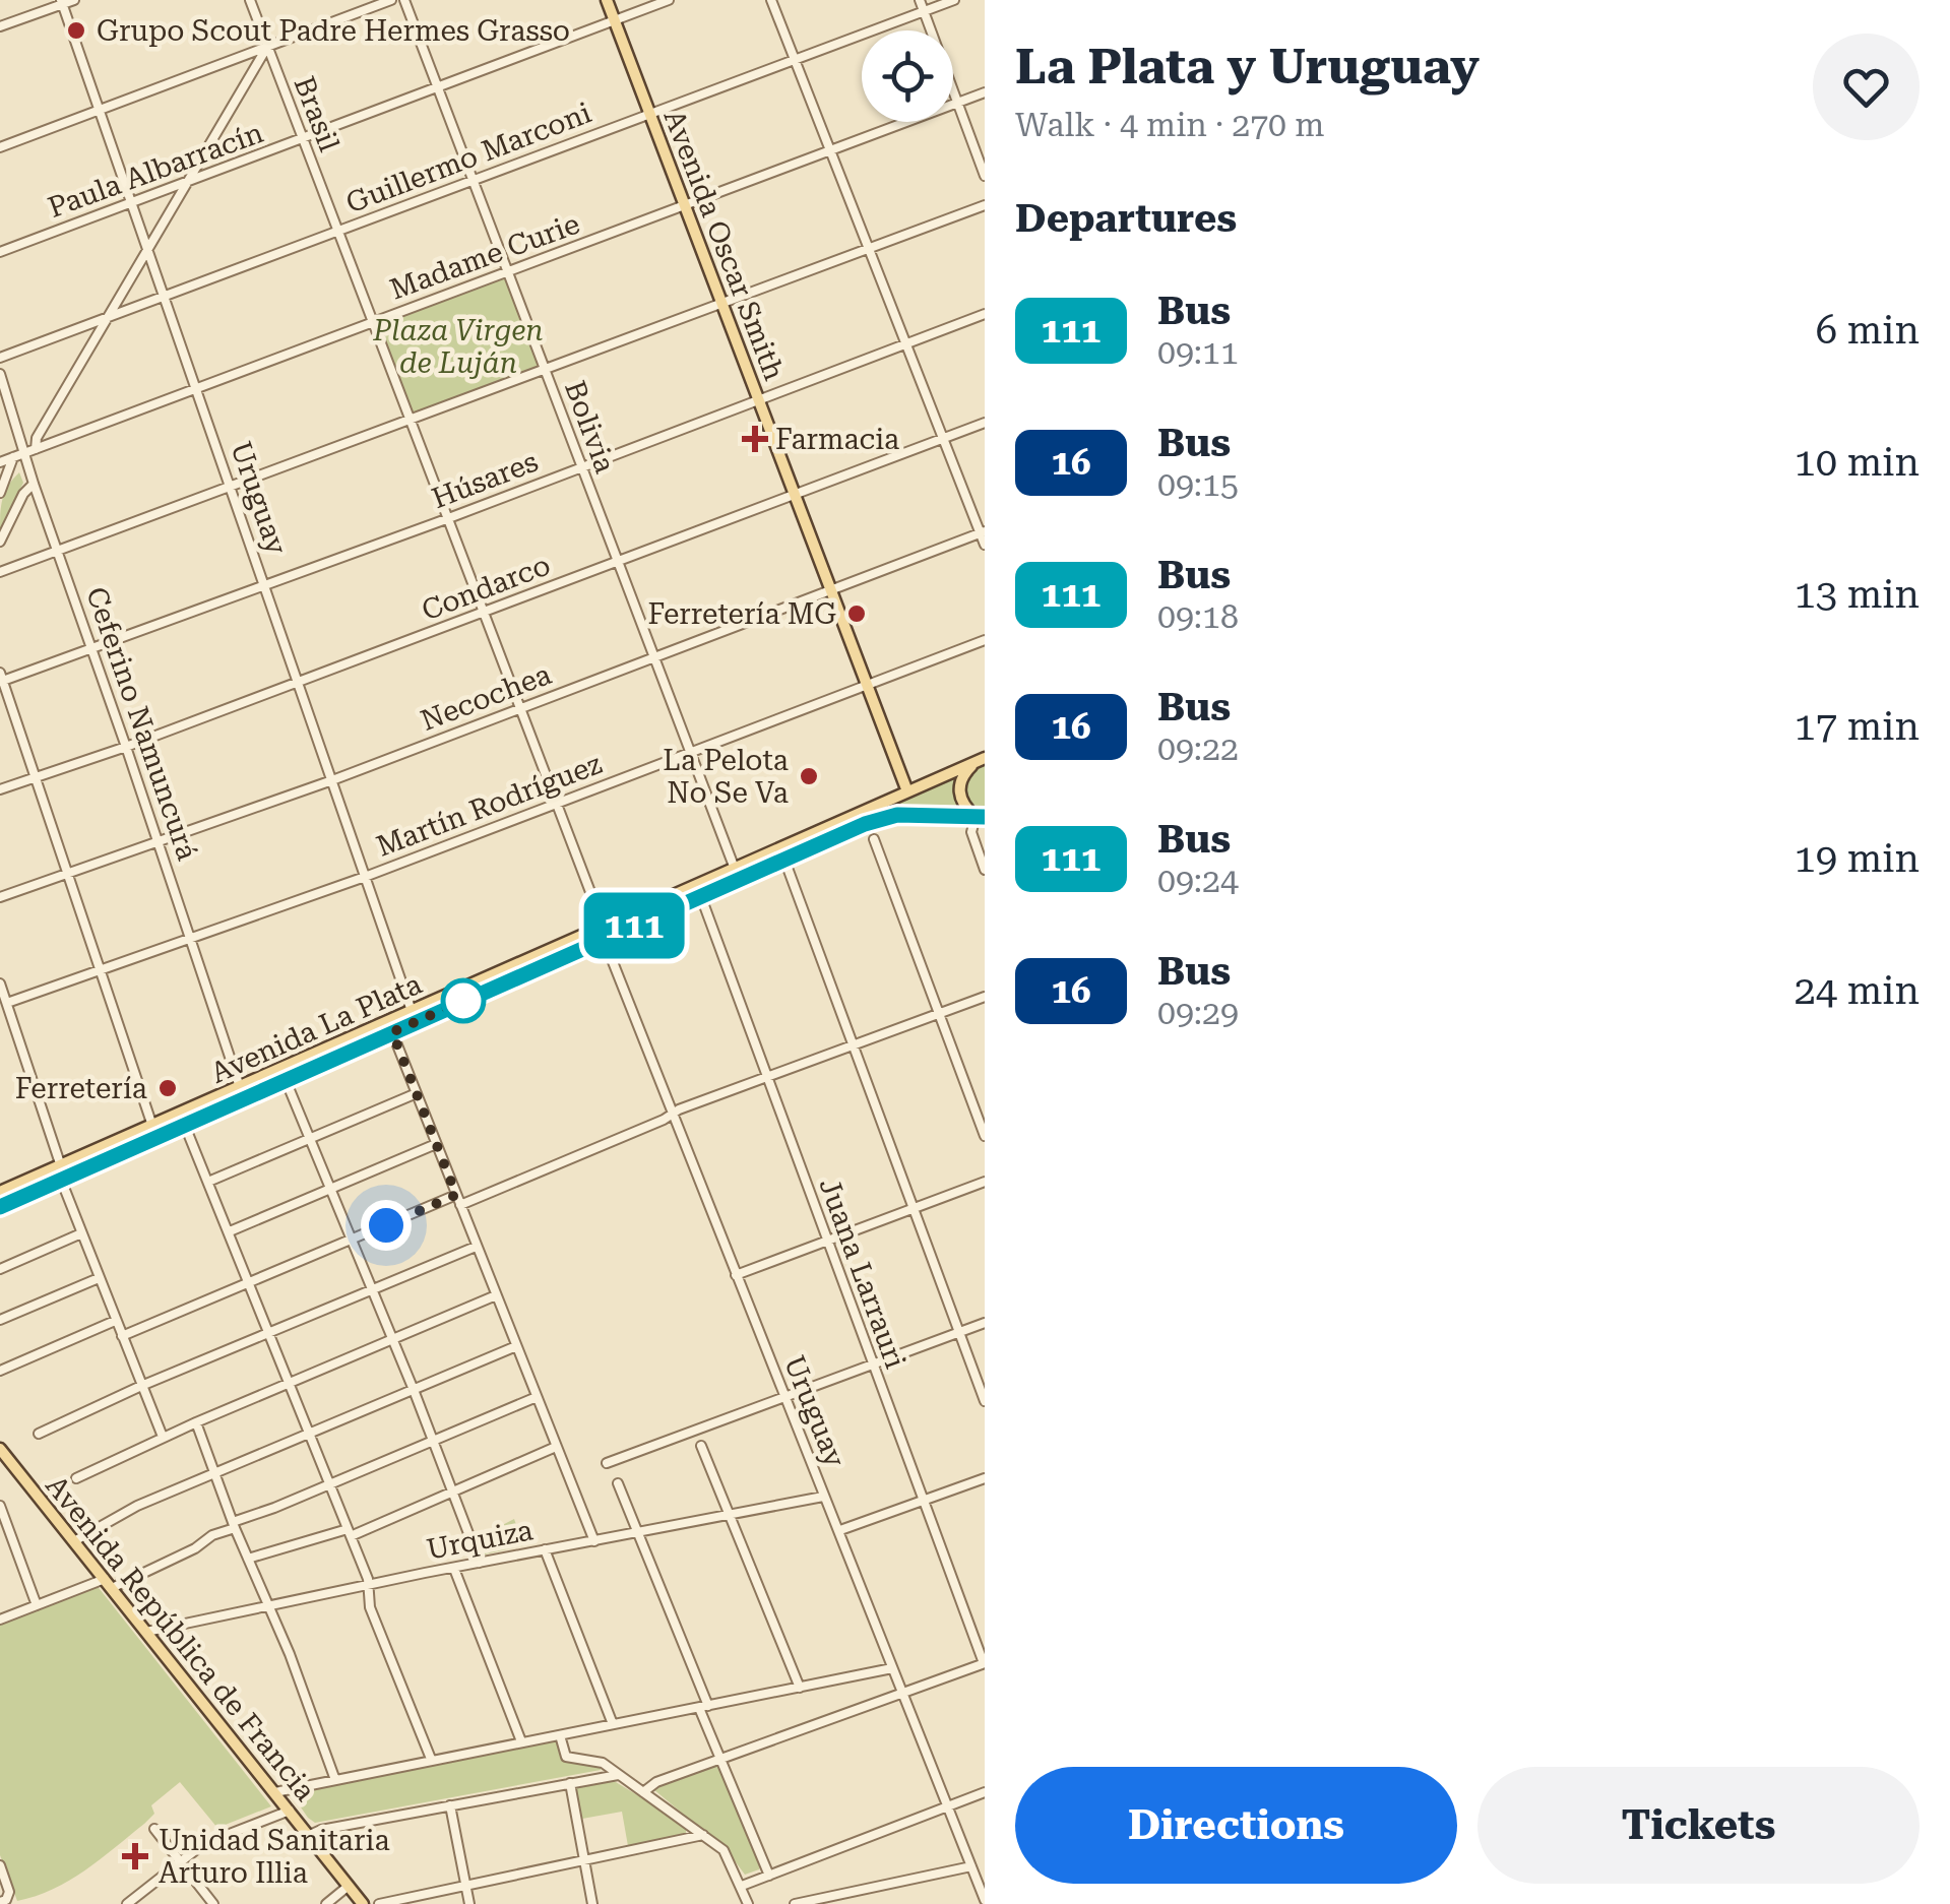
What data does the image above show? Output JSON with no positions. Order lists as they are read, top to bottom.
{
  "streets": {
    "main road": ["Avenida Oscar Smith", "Avenida La Plata", "Avenida República de Francia"],
    "street": [
      "Brasil",
      "Guillermo Marconi",
      "Paula Albarracín",
      "Madame Curie",
      "Bolivia",
      "Húsares",
      "Uruguay",
      "Condarco",
      "Necochea",
      "Ceferino Namuncurá",
      "Martín Rodríguez",
      "Juana Larrauri",
      "Urquiza"
    ]
  },
  "crossings": [
    ["Brasil", "Guillermo Marconi"],
    ["Brasil", "Paula Albarracín"],
    ["Brasil", "Madame Curie"],
    ["Brasil", "Húsares"],
    ["Brasil", "Uruguay"],
    ["Brasil", "Condarco"],
    ["Brasil", "Necochea"],
    ["Brasil", "Martín Rodríguez"],
    ["Brasil", "Avenida La Plata"],
    ["Guillermo Marconi", "Avenida Oscar Smith"],
    ["Guillermo Marconi", "Bolivia"],
    ["Guillermo Marconi", "Uruguay"],
    ["Paula Albarracín", "Avenida Oscar Smith"],
    ["Paula Albarracín", "Bolivia"],
    ["Paula Albarracín", "Uruguay"],
    ["Avenida Oscar Smith", "Madame Curie"],
    ["Avenida Oscar Smith", "Húsares"],
    ["Avenida Oscar Smith", "Condarco"],
    ["Avenida Oscar Smith", "Necochea"],
    ["Avenida Oscar Smith", "Martín Rodríguez"],
    ["Avenida Oscar Smith", "Avenida La Plata"],
    ["Madame Curie", "Bolivia"],
    ["Madame Curie", "Uruguay"],
    ["Madame Curie", "Ceferino Namuncurá"],
    ["Bolivia", "Húsares"],
    ["Bolivia", "Condarco"],
    ["Bolivia", "Necochea"],
    ["Bolivia", "Martín Rodríguez"],
    ["Bolivia", "Avenida La Plata"],
    ["Húsares", "Uruguay"],
    ["Húsares", "Ceferino Namuncurá"],
    ["Uruguay", "Condarco"],
    ["Uruguay", "Necochea"],
    ["Uruguay", "Martín Rodríguez"],
    ["Uruguay", "Avenida La Plata"],
    ["Uruguay", "Urquiza"],
    ["Condarco", "Ceferino Namuncurá"],
    ["Necochea", "Ceferino Namuncurá"],
    ["Ceferino Namuncurá", "Martín Rodríguez"],
    ["Ceferino Namuncurá", "Avenida La Plata"],
    ["Avenida La Plata", "Juana Larrauri"],
    ["Urquiza", "Avenida República de Francia"]
  ],
  "parks": ["Plaza Virgen de Luján"],
  "places": {
    "other": [
      "Grupo Scout Padre Hermes Grasso",
      "Ferretería MG",
      "La Pelota No Se Va",
      "Ferretería"
    ],
    "health": ["Farmacia", "Unidad Sanitaria Arturo Illia"]
  },
  "lines": ["bus line 111"],
  "page": {
    "on_map": "111",
    "heading": [
      ["La Plata y Uruguay", "Walk · 4 min · 270 m"],
      "Departures"
    ],
    "list": [
      {
        "mark": "111",
        "name": "Bus",
        "note": "09:11",
        "value": "6 min"
      },
      {
        "mark": "16",
        "name": "Bus",
        "note": "09:15",
        "value": "10 min"
      },
      {
        "mark": "111",
        "name": "Bus",
        "note": "09:18",
        "value": "13 min"
      },
      {
        "mark": "16",
        "name": "Bus",
        "note": "09:22",
        "value": "17 min"
      },
      {
        "mark": "111",
        "name": "Bus",
        "note": "09:24",
        "value": "19 min"
      },
      {
        "mark": "16",
        "name": "Bus",
        "note": "09:29",
        "value": "24 min"
      }
    ],
    "buttons": ["Directions", "Tickets"]
  }
}
